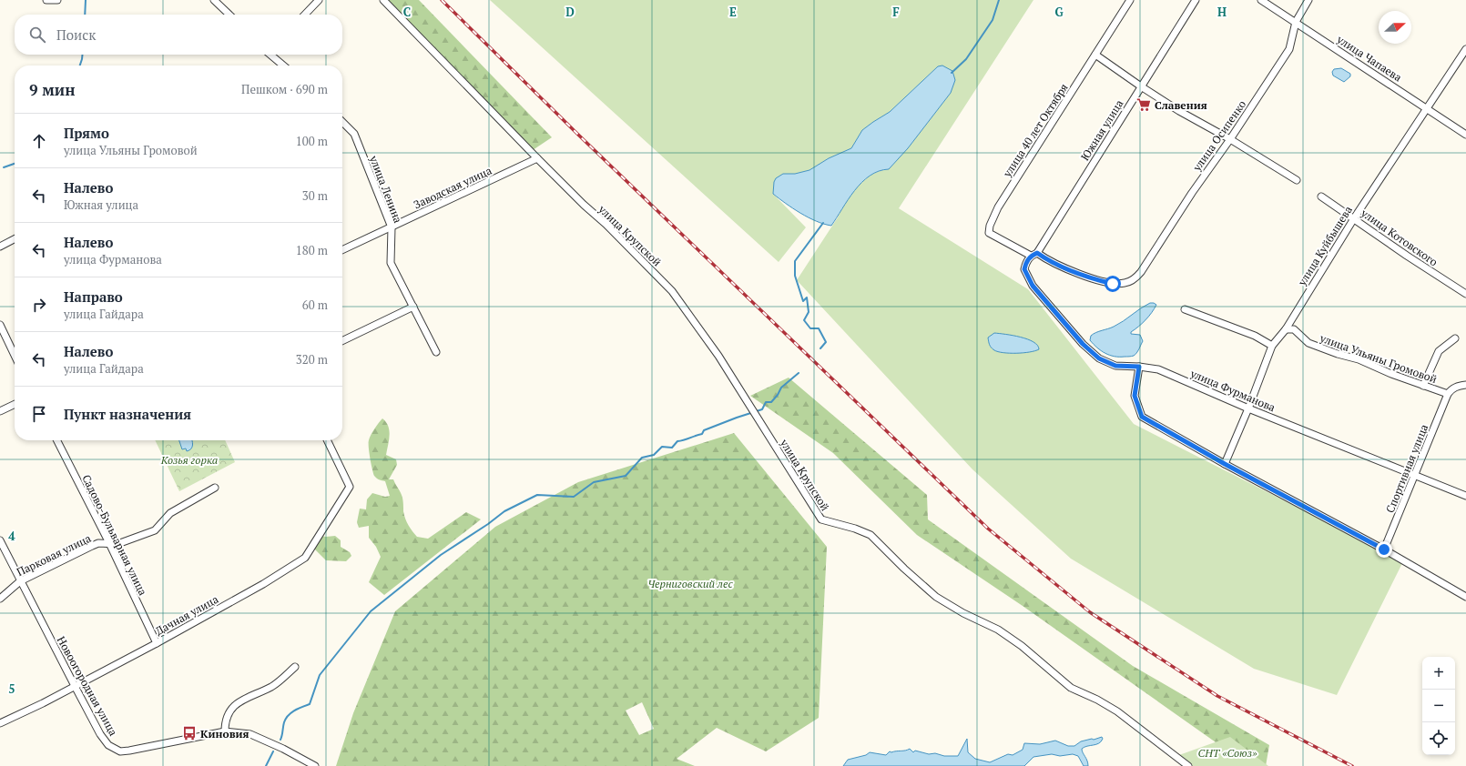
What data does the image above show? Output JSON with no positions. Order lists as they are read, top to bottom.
{
  "streets": {
    "street": [
      "улица Чапаева",
      "улица 40 лет Октября",
      "Южная улица",
      "улица Осипенко",
      "Заводская улица",
      "улица Ленина",
      "улица Крупской",
      "улица Котовского",
      "улица Куйбышева",
      "улица Ульяны Громовой",
      "улица Фурманова",
      "Спортивная улица",
      "Садово-Бульварная улица",
      "Парковая улица",
      "Дачная улица",
      "Новоогородная улица"
    ]
  },
  "crossings": [
    ["улица Чапаева", "улица Осипенко"],
    ["улица Чапаева", "улица Куйбышева"],
    ["улица 40 лет Октября", "Южная улица"],
    ["улица 40 лет Октября", "улица Осипенко"],
    ["Южная улица", "улица Осипенко"],
    ["Южная улица", "улица Фурманова"],
    ["Заводская улица", "улица Ленина"],
    ["Заводская улица", "улица Крупской"],
    ["улица Котовского", "улица Куйбышева"],
    ["улица Куйбышева", "улица Ульяны Громовой"],
    ["улица Куйбышева", "улица Фурманова"],
    ["улица Ульяны Громовой", "Спортивная улица"],
    ["улица Фурманова", "Спортивная улица"],
    ["Садово-Бульварная улица", "Парковая улица"],
    ["Садово-Бульварная улица", "Дачная улица"],
    ["Парковая улица", "Новоогородная улица"],
    ["Дачная улица", "Новоогородная улица"]
  ],
  "parks": ["Козья горка", "Черниговский лес", "СНТ «Союз»"],
  "places": {
    "supermarket": ["Славения"],
    "bus stop": ["Киновия"]
  },
  "north": "right",
  "page": {
    "search": "Поиск",
    "heading": ["9 мин", "Пешком · 690 m"],
    "list": [
      ["Прямо", "улица Ульяны Громовой", "100 m"],
      ["Налево", "Южная улица", "30 m"],
      ["Налево", "улица Фурманова", "180 m"],
      ["Направо", "улица Гайдара", "60 m"],
      ["Налево", "улица Гайдара", "320 m"],
      "Пункт назначения"
    ],
    "map_buttons": ["+", "−"]
  },
  "grid": {
    "columns": [
      "C",
      "D",
      "E",
      "F",
      "G",
      "H"
    ],
    "rows": ["4", "5"]
  }
}
